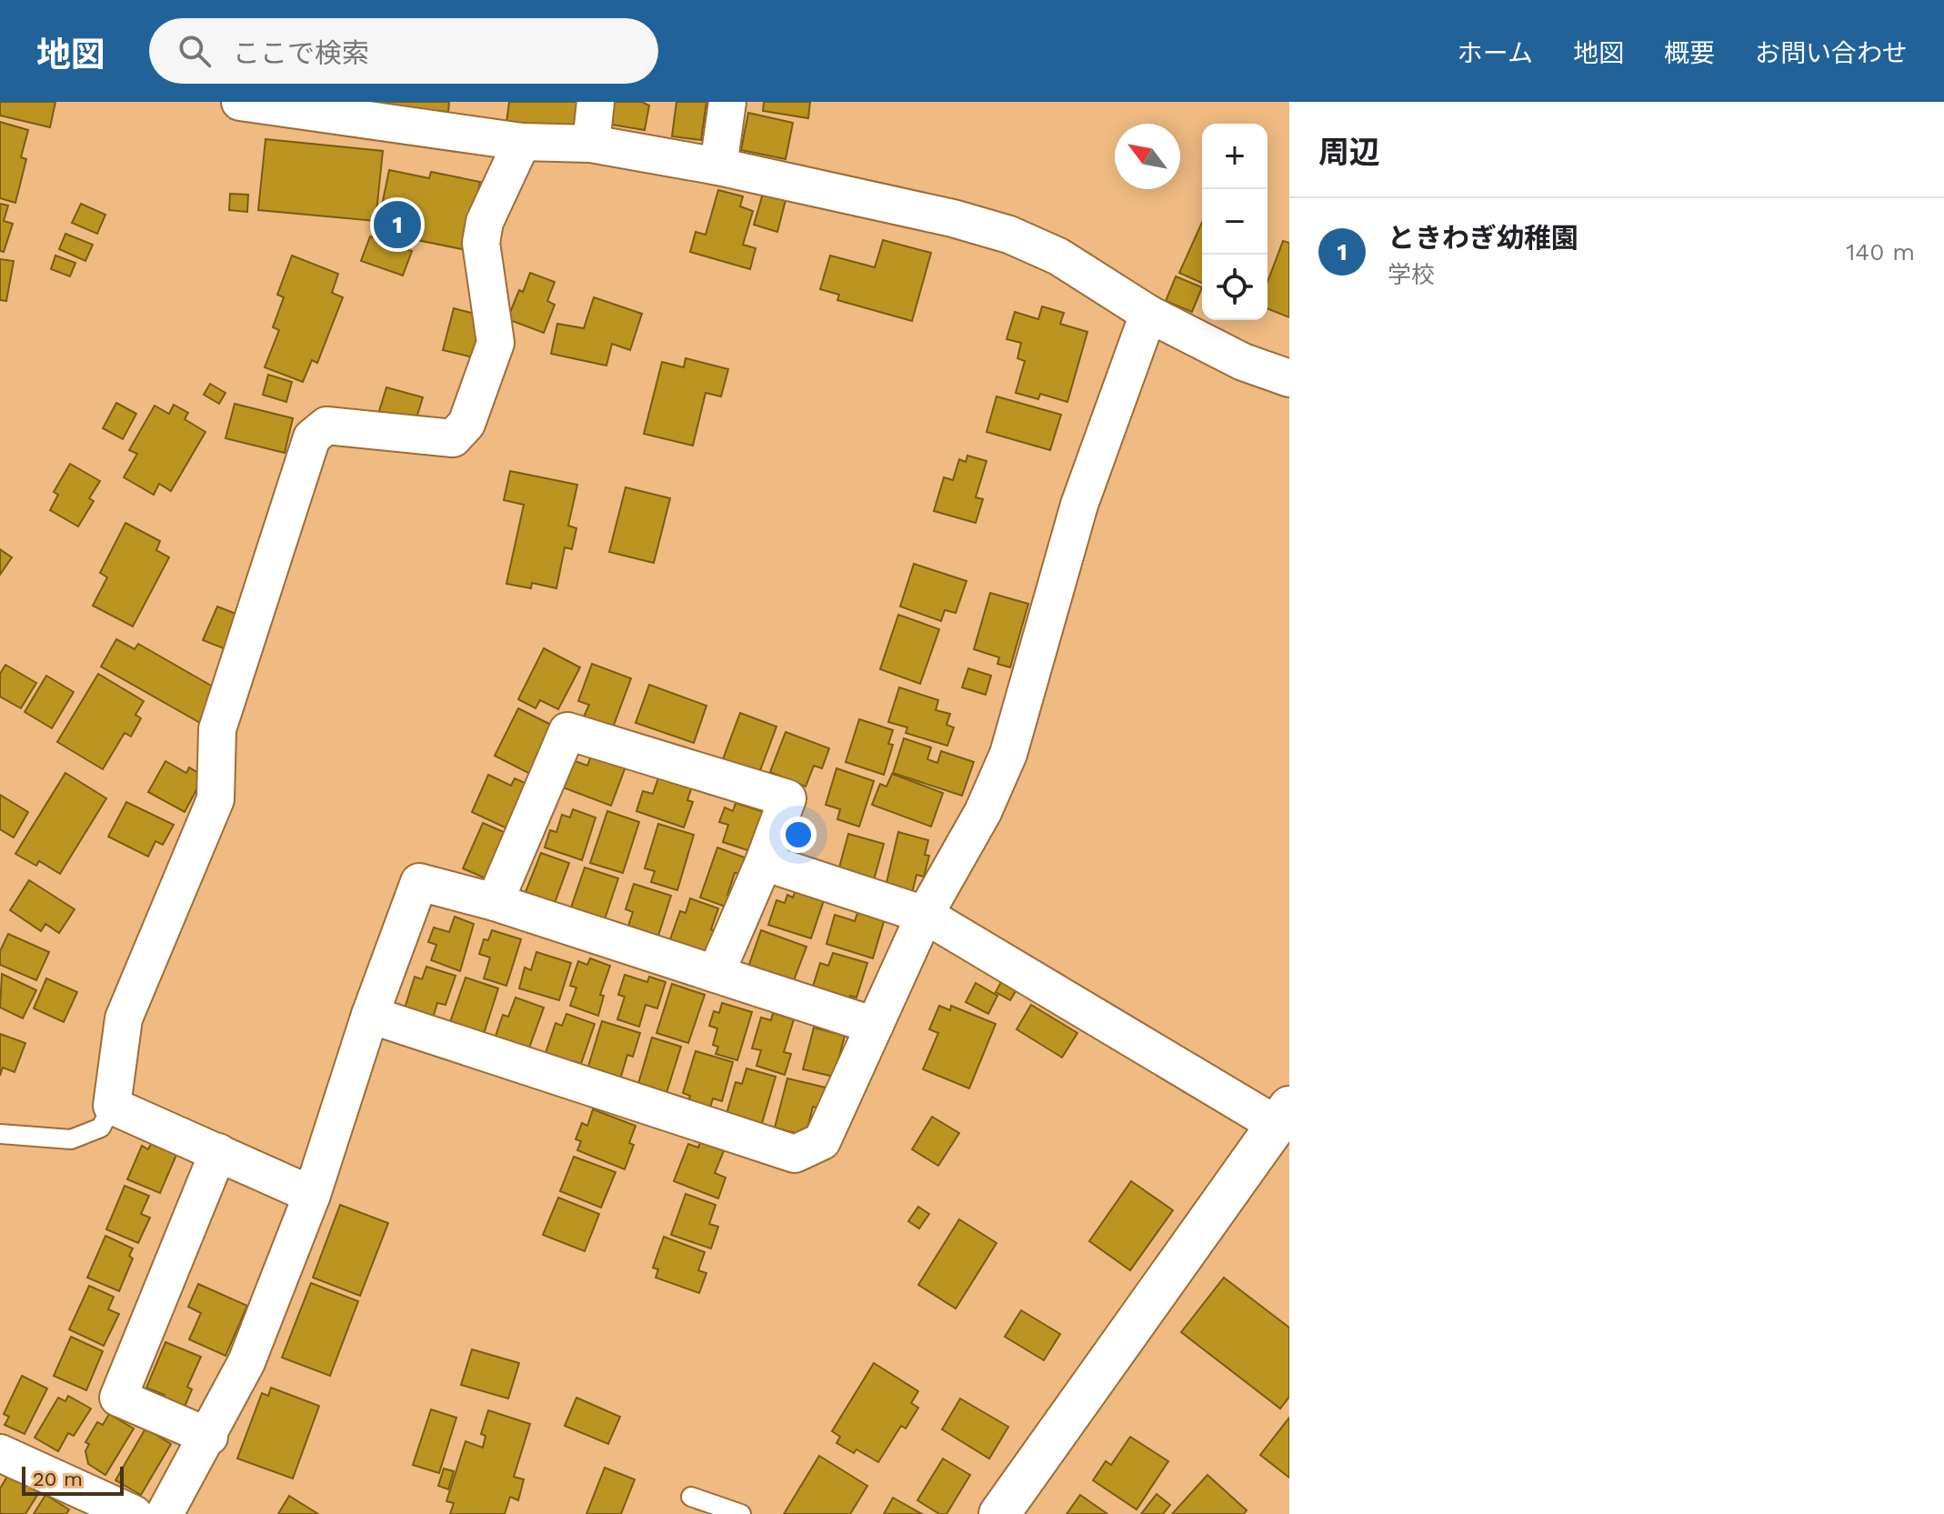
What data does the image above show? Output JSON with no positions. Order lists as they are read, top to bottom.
{
  "scale_bar": "20 m",
  "north": "top left",
  "page": {
    "header": "地図",
    "search": "ここで検索",
    "nav": [
      "ホーム",
      "地図",
      "概要",
      "お問い合わせ"
    ],
    "heading": "周辺",
    "map_buttons": ["+", "−"],
    "list": [
      {
        "mark": "1",
        "name": "ときわぎ幼稚園",
        "note": "学校",
        "value": "140 m"
      }
    ],
    "pins": "1",
    "scale": "20 m"
  }
}
